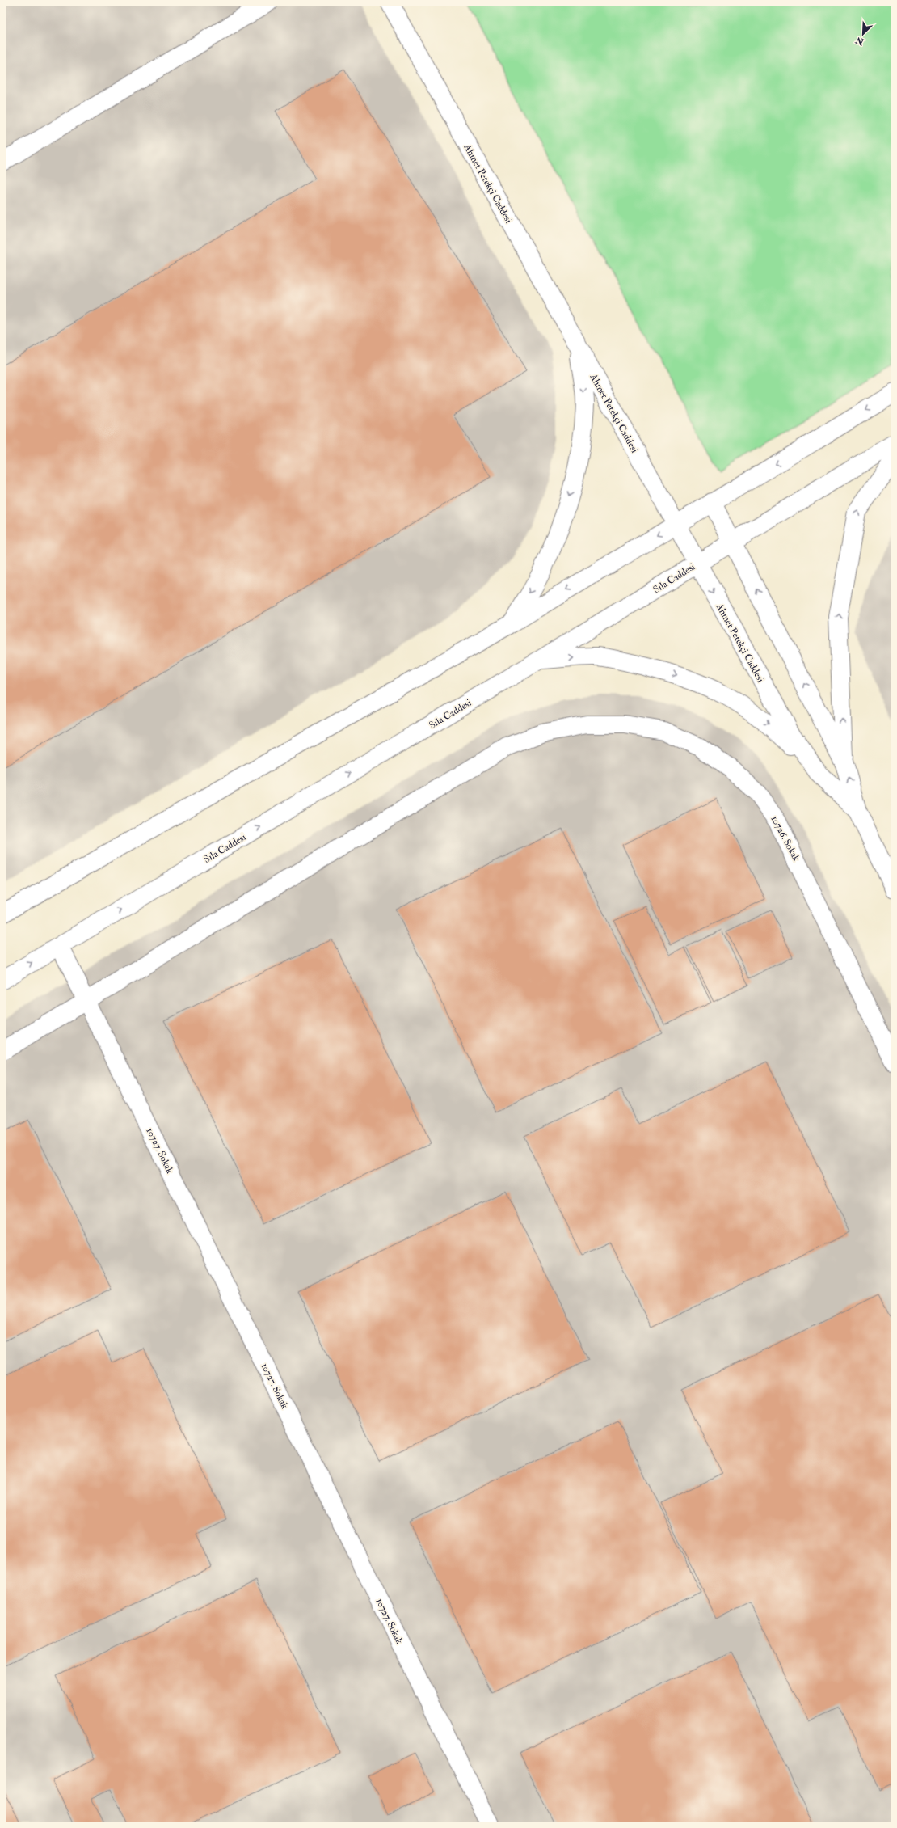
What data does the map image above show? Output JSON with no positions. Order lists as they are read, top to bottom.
{
  "streets": {
    "street": [
      "Ahmet Petekçi Caddesi",
      "Sıla Caddesi",
      "10726. Sokak",
      "10727. Sokak"
    ]
  },
  "crossings": [
    ["Ahmet Petekçi Caddesi", "Sıla Caddesi"],
    ["Sıla Caddesi", "10727. Sokak"],
    ["10726. Sokak", "10727. Sokak"]
  ],
  "north": "bottom left"
}
